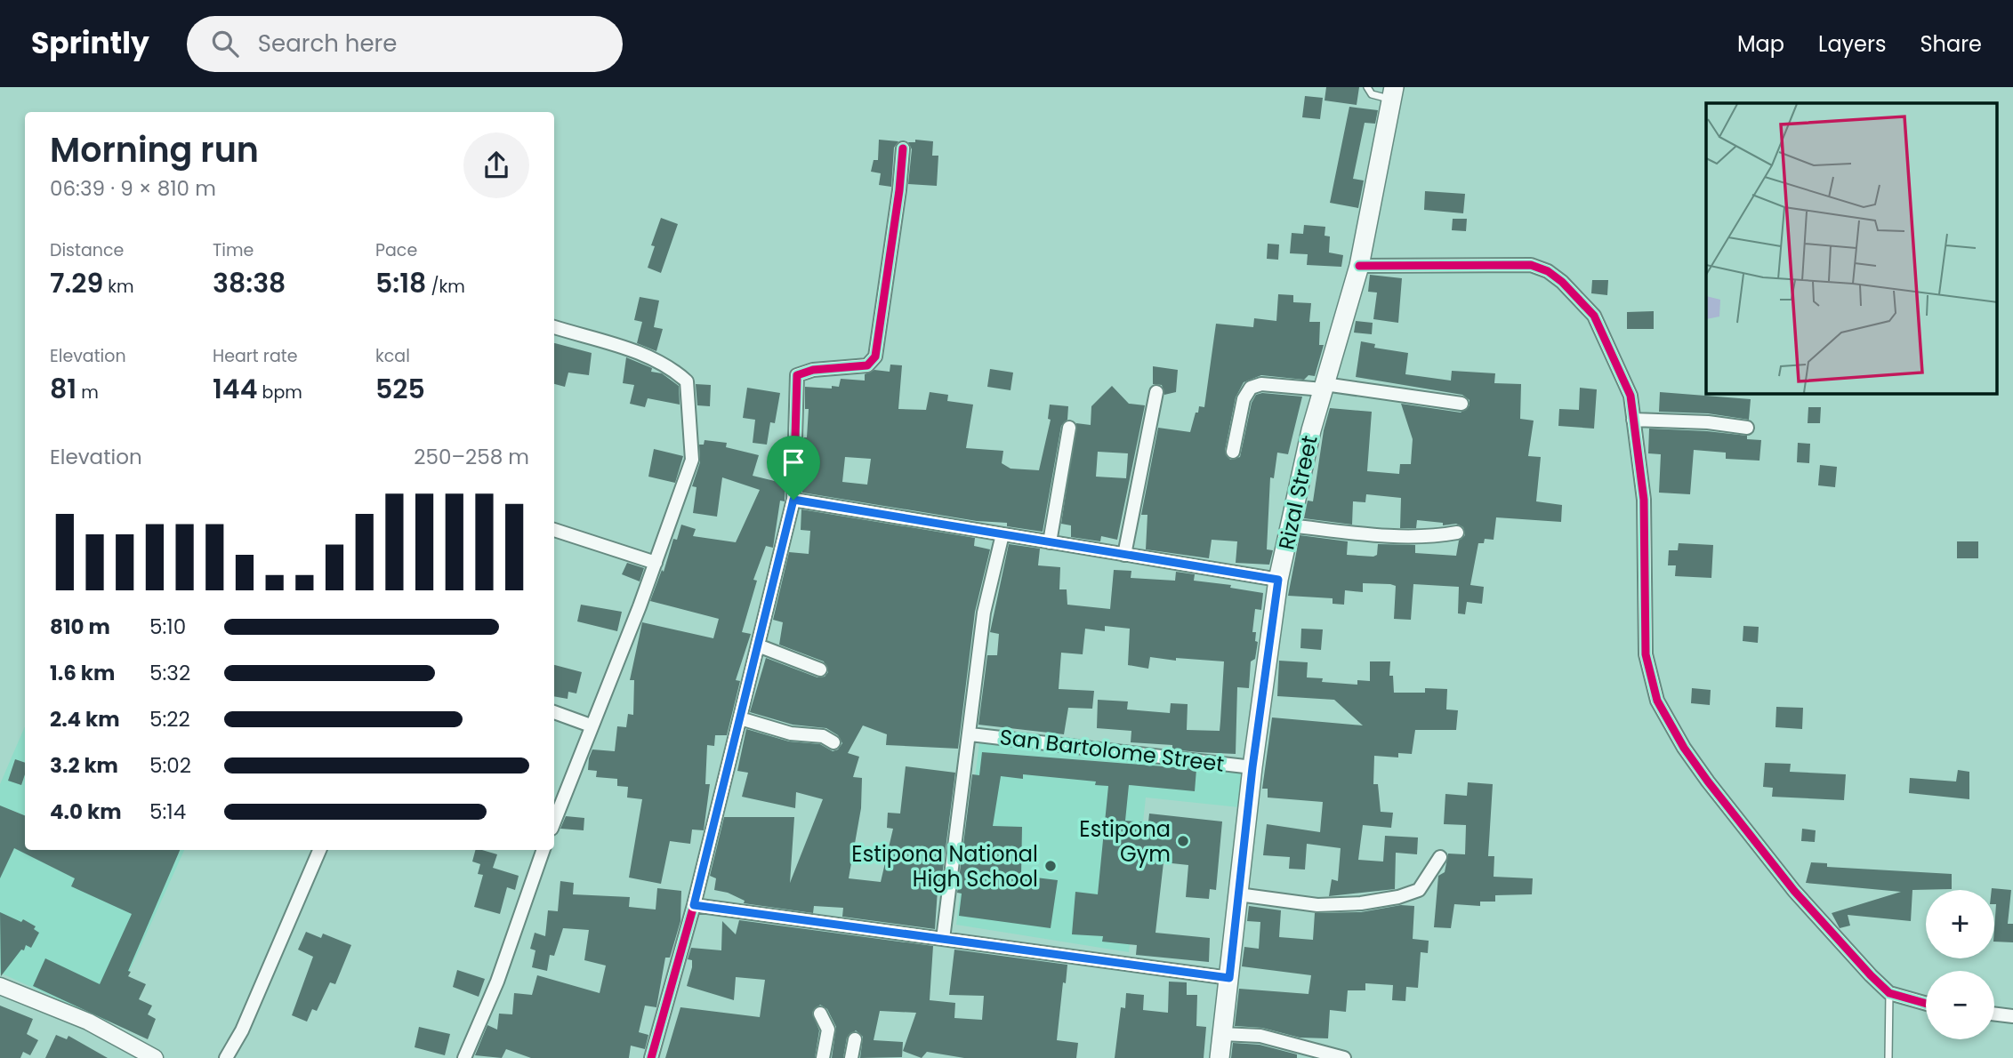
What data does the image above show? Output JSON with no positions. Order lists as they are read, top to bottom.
{
  "streets": {
    "main road": ["Rizal Street"],
    "street": ["San Bartolome Street"]
  },
  "crossings": [
    ["Rizal Street", "San Bartolome Street"]
  ],
  "places": ["Estipona Gym", "Estipona National High School"],
  "page": {
    "header": "Sprintly",
    "search": "Search here",
    "nav": ["Map", "Layers", "Share"],
    "heading": ["Morning run", "06:39 · 9 × 810 m"],
    "stats": [
      ["Distance", "7.29 km"],
      ["Time", "38:38"],
      ["Pace", "5:18 /km"],
      ["Elevation", "81 m"],
      ["Heart rate", "144 bpm"],
      ["kcal", "525"]
    ],
    "chart": ["Elevation", "250–258 m"],
    "list": [
      {
        "name": "810 m",
        "note": "5:10"
      },
      {
        "name": "1.6 km",
        "note": "5:32"
      },
      {
        "name": "2.4 km",
        "note": "5:22"
      },
      {
        "name": "3.2 km",
        "note": "5:02"
      },
      {
        "name": "4.0 km",
        "note": "5:14"
      }
    ],
    "map_buttons": ["+", "−"]
  }
}
